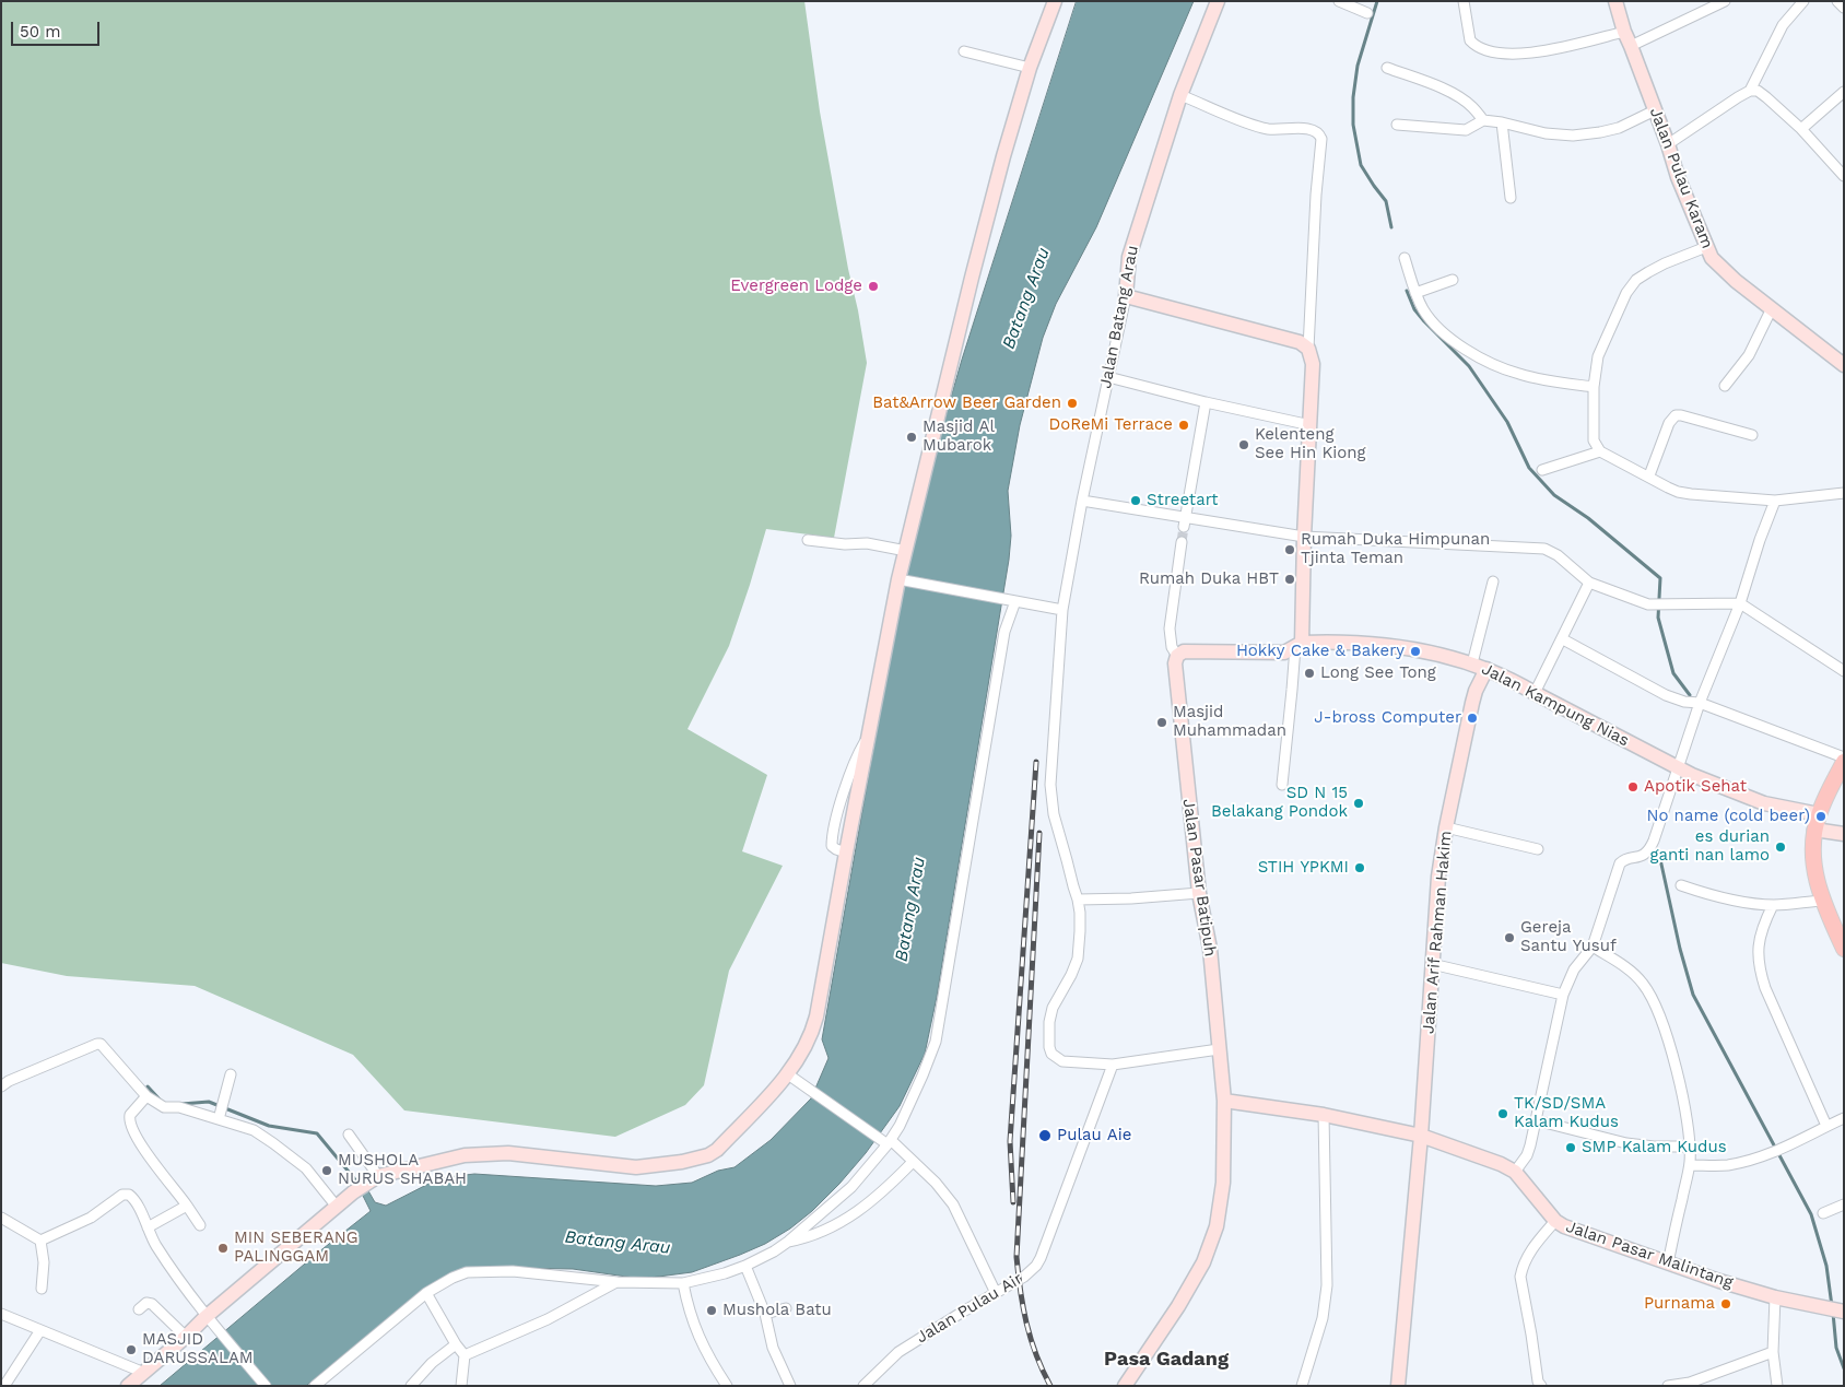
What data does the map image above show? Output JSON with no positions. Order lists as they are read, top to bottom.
{
  "streets": {
    "street": [
      "Jalan Pulau Karam",
      "Jalan Batang Arau",
      "Jalan Kampung Nias",
      "Jalan Pasar Batipuh",
      "Jalan Arif Rahman Hakim",
      "Jalan Pasar Malintang",
      "Jalan Pulau Air"
    ]
  },
  "crossings": [
    ["Jalan Batang Arau", "Jalan Pasar Batipuh"],
    ["Jalan Batang Arau", "Jalan Pulau Air"],
    ["Jalan Kampung Nias", "Jalan Pasar Batipuh"],
    ["Jalan Kampung Nias", "Jalan Arif Rahman Hakim"],
    ["Jalan Pasar Batipuh", "Jalan Pasar Malintang"],
    ["Jalan Arif Rahman Hakim", "Jalan Pasar Malintang"]
  ],
  "districts": ["Pasa Gadang"],
  "water": ["Batang Arau"],
  "places": [
    "Evergreen Lodge",
    "Bat&Arrow Beer Garden",
    "DoReMi Terrace",
    "Masjid Al Mubarok",
    "Kelenteng See Hin Kiong",
    "Streetart",
    "Rumah Duka Himpunan Tjinta Teman",
    "Rumah Duka HBT",
    "Hokky Cake & Bakery",
    "Long See Tong",
    "J-bross Computer",
    "Masjid Muhammadan",
    "Apotik Sehat",
    "SD N 15 Belakang Pondok",
    "No name (cold beer)",
    "es durian ganti nan lamo",
    "STIH YPKMI",
    "Gereja Santu Yusuf",
    "TK/SD/SMA Kalam Kudus",
    "Pulau Aie",
    "SMP Kalam Kudus",
    "MUSHOLA NURUS SHABAH",
    "MIN SEBERANG PALINGGAM",
    "Purnama",
    "Mushola Batu",
    "MASJID DARUSSALAM"
  ],
  "scale_bar": "50 m"
}
